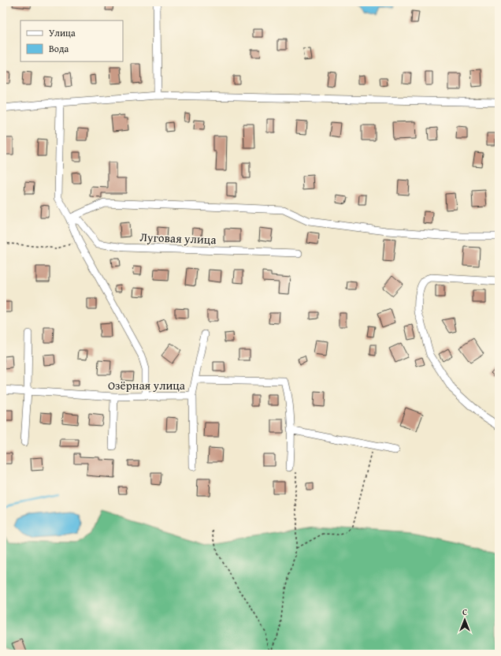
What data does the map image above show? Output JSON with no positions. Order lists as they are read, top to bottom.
{
  "streets": {
    "street": ["Луговая улица", "Озёрная улица"]
  },
  "legend": ["Улица", "Вода"],
  "north": "top"
}
